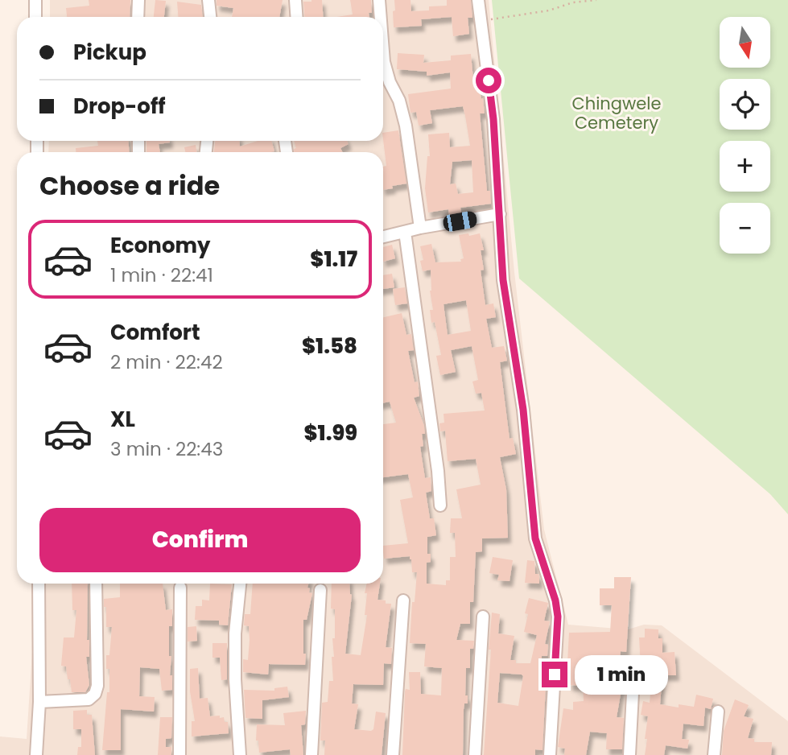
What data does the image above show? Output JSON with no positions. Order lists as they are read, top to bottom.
{
  "parks": ["Chingwele Cemetery"],
  "north": "bottom",
  "page": {
    "map_buttons": ["+", "−"],
    "banner": ["Pickup", "Drop-off"],
    "heading": "Choose a ride",
    "list": [
      {
        "name": "Economy",
        "note": "1 min · 22:41",
        "value": "$1.17"
      },
      {
        "name": "Comfort",
        "note": "2 min · 22:42",
        "value": "$1.58"
      },
      {
        "name": "XL",
        "note": "3 min · 22:43",
        "value": "$1.99"
      }
    ],
    "buttons": "Confirm",
    "bubble": "1 min"
  }
}
